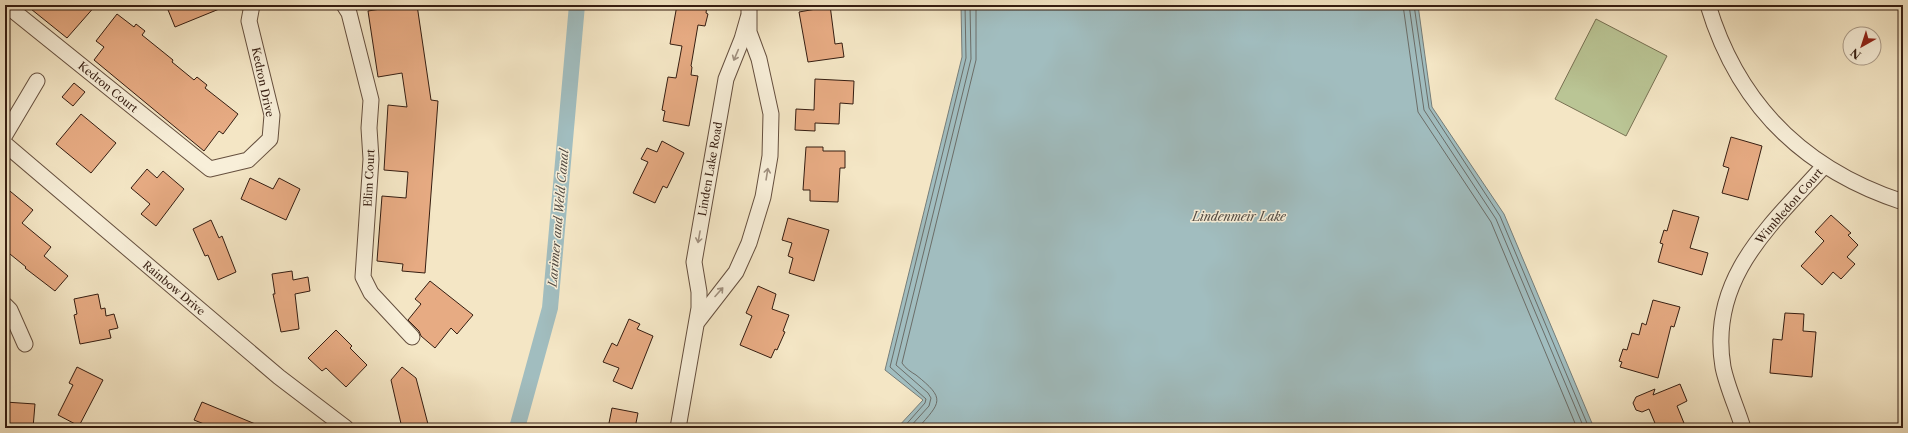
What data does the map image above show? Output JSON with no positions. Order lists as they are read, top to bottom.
{
  "streets": {
    "street": [
      "Kedron Drive",
      "Kedron Court",
      "Linden Lake Road",
      "Elim Court",
      "Wimbledon Court",
      "Rainbow Drive"
    ]
  },
  "crossings": [
    ["Kedron Drive", "Kedron Court"]
  ],
  "water": ["Lindenmeir Lake", "Larimer and Weld Canal"],
  "north": "bottom left"
}
